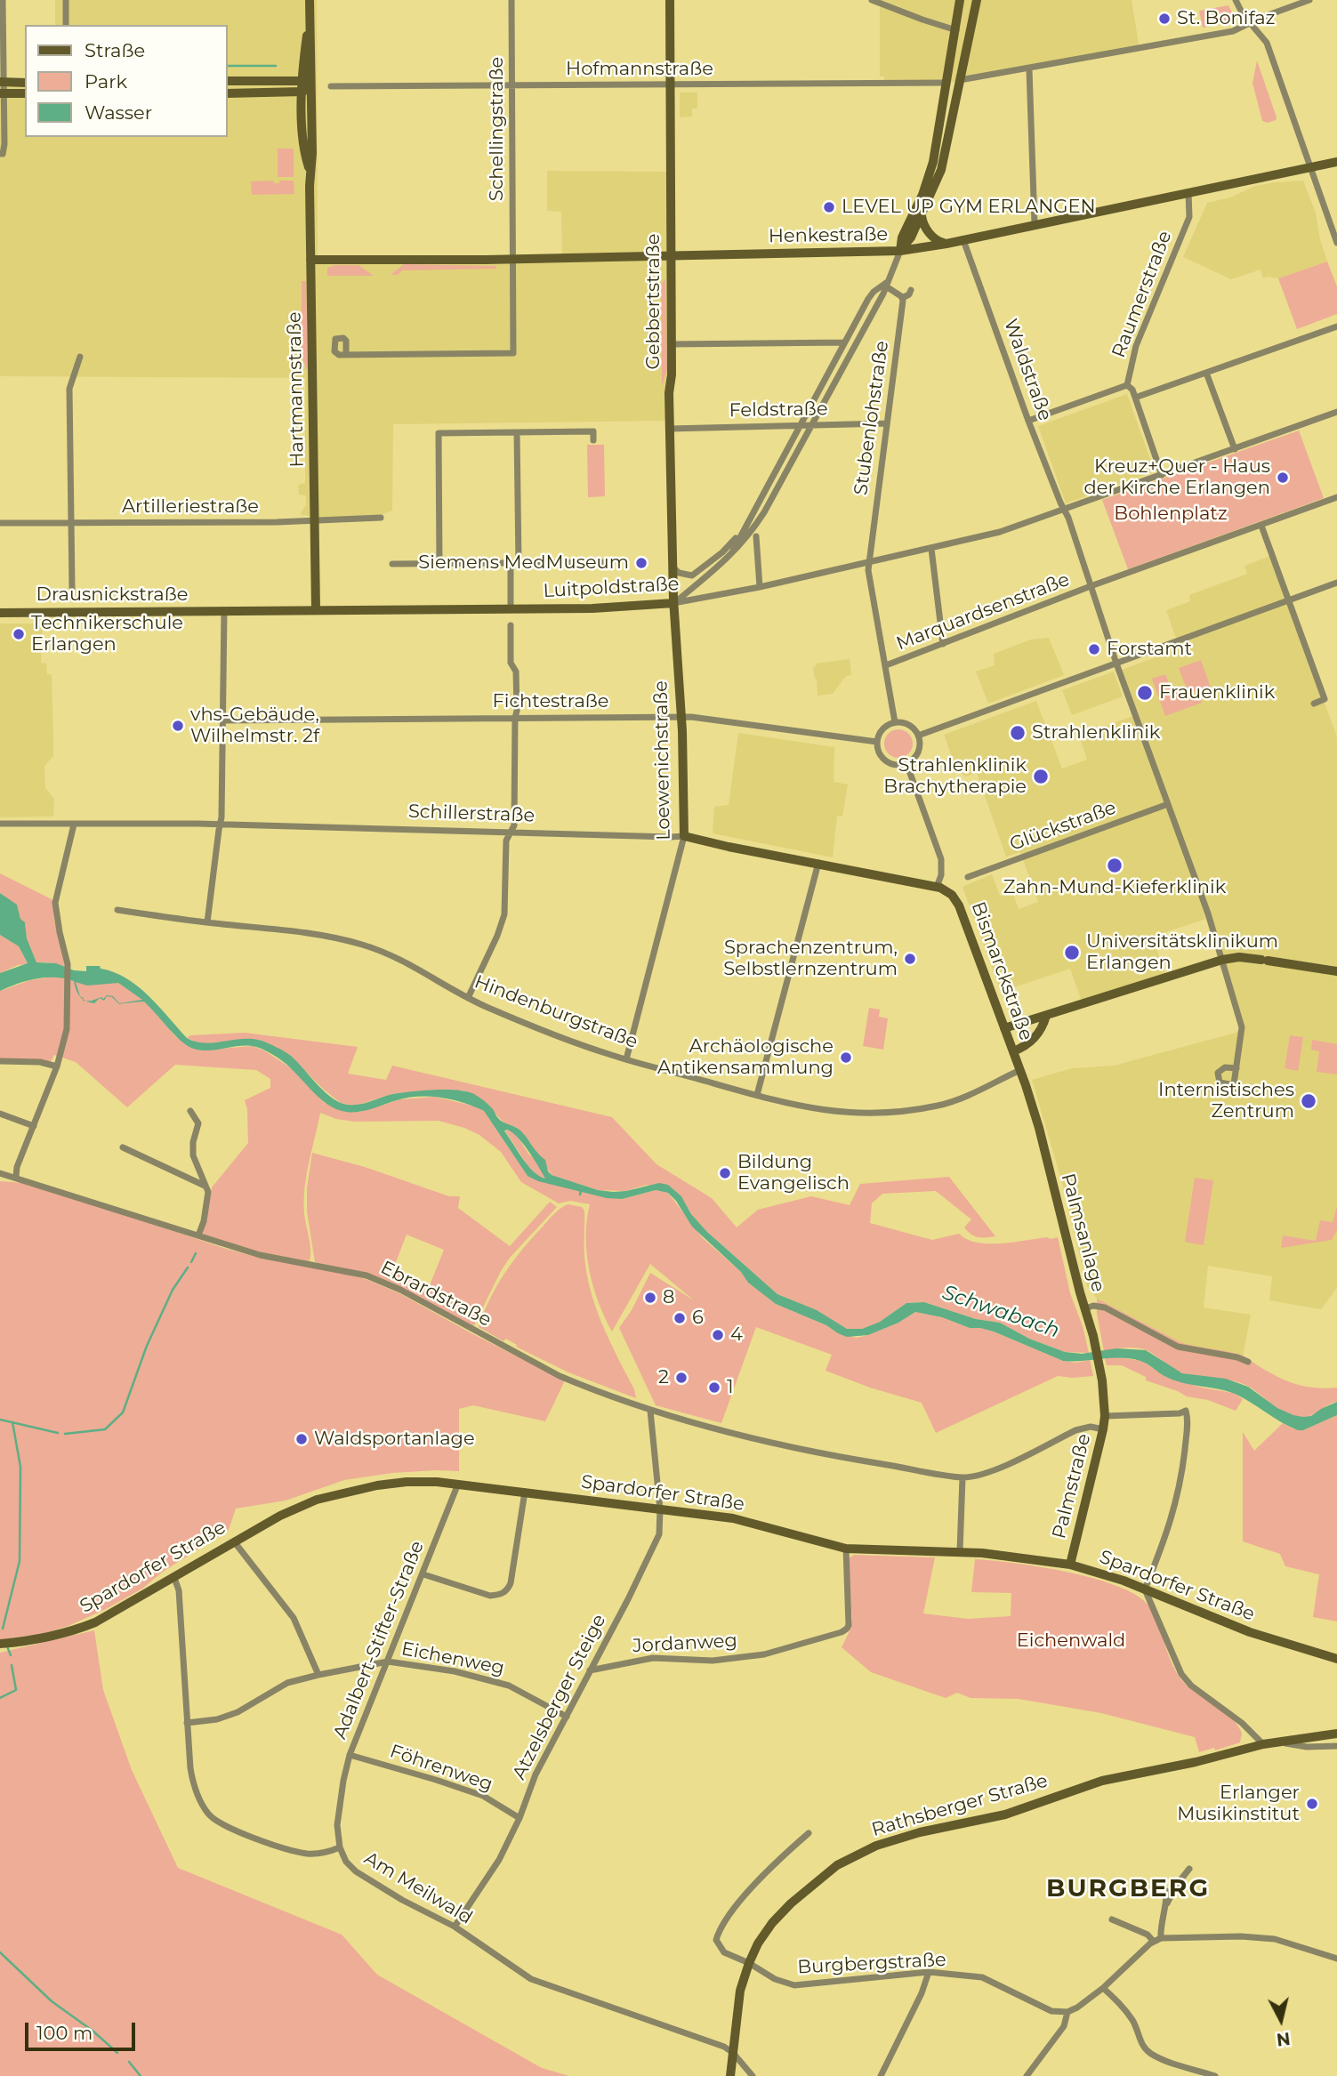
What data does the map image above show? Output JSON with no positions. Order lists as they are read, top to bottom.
{
  "streets": {
    "street": [
      "Hofmannstraße",
      "Schellingstraße",
      "Henkestraße",
      "Raumerstraße",
      "Gebbertstraße",
      "Waldstraße",
      "Hartmannstraße",
      "Feldstraße",
      "Stubenlohstraße",
      "Artilleriestraße",
      "Luitpoldstraße",
      "Drausnickstraße",
      "Marquardsenstraße",
      "Fichtestraße",
      "Loewenichstraße",
      "Schillerstraße",
      "Glückstraße",
      "Bismarckstraße",
      "Hindenburgstraße",
      "Palmsanlage",
      "Ebrardstraße",
      "Palmstraße",
      "Spardorfer Straße",
      "Adalbert-Stifter-Straße",
      "Jordanweg",
      "Eichenweg",
      "Atzelsberger Steige",
      "Föhrenweg",
      "Rathsberger Straße",
      "Am Meilwald",
      "Burgbergstraße"
    ]
  },
  "crossings": [
    ["Hofmannstraße", "Schellingstraße"],
    ["Hofmannstraße", "Gebbertstraße"],
    ["Schellingstraße", "Henkestraße"],
    ["Henkestraße", "Raumerstraße"],
    ["Henkestraße", "Gebbertstraße"],
    ["Henkestraße", "Waldstraße"],
    ["Henkestraße", "Hartmannstraße"],
    ["Gebbertstraße", "Feldstraße"],
    ["Gebbertstraße", "Luitpoldstraße"],
    ["Gebbertstraße", "Loewenichstraße"],
    ["Waldstraße", "Luitpoldstraße"],
    ["Waldstraße", "Marquardsenstraße"],
    ["Waldstraße", "Glückstraße"],
    ["Hartmannstraße", "Artilleriestraße"],
    ["Hartmannstraße", "Luitpoldstraße"],
    ["Feldstraße", "Stubenlohstraße"],
    ["Stubenlohstraße", "Luitpoldstraße"],
    ["Luitpoldstraße", "Drausnickstraße"],
    ["Luitpoldstraße", "Loewenichstraße"],
    ["Fichtestraße", "Loewenichstraße"],
    ["Loewenichstraße", "Schillerstraße"],
    ["Loewenichstraße", "Hindenburgstraße"],
    ["Schillerstraße", "Bismarckstraße"],
    ["Bismarckstraße", "Hindenburgstraße"],
    ["Bismarckstraße", "Palmsanlage"],
    ["Hindenburgstraße", "Palmsanlage"],
    ["Palmsanlage", "Palmstraße"],
    ["Ebrardstraße", "Palmstraße"],
    ["Palmstraße", "Spardorfer Straße"],
    ["Spardorfer Straße", "Adalbert-Stifter-Straße"],
    ["Spardorfer Straße", "Jordanweg"],
    ["Spardorfer Straße", "Atzelsberger Steige"],
    ["Spardorfer Straße", "Am Meilwald"],
    ["Adalbert-Stifter-Straße", "Eichenweg"],
    ["Adalbert-Stifter-Straße", "Föhrenweg"],
    ["Adalbert-Stifter-Straße", "Am Meilwald"],
    ["Jordanweg", "Atzelsberger Steige"],
    ["Eichenweg", "Atzelsberger Steige"],
    ["Eichenweg", "Am Meilwald"],
    ["Atzelsberger Steige", "Föhrenweg"],
    ["Atzelsberger Steige", "Am Meilwald"],
    ["Rathsberger Straße", "Am Meilwald"],
    ["Rathsberger Straße", "Burgbergstraße"]
  ],
  "districts": ["BURGBERG"],
  "water": ["Schwabach"],
  "parks": ["Bohlenplatz", "Eichenwald"],
  "places": [
    "St. Bonifaz",
    "LEVEL UP GYM ERLANGEN",
    "Kreuz+Quer - Haus der Kirche Erlangen",
    "Siemens MedMuseum",
    "Technikerschule Erlangen",
    "Forstamt",
    "Frauenklinik",
    "vhs-Gebäude, Wilhelmstr. 2f",
    "Strahlenklinik",
    "Strahlenklinik Brachytherapie",
    "Zahn-Mund-Kieferklinik",
    "Universitätsklinikum Erlangen",
    "Sprachenzentrum, Selbstlernzentrum",
    "Archäologische Antikensammlung",
    "Internistisches Zentrum",
    "Bildung Evangelisch",
    "8",
    "6",
    "4",
    "2",
    "1",
    "Waldsportanlage",
    "Erlanger Musikinstitut"
  ],
  "legend": ["Straße", "Park", "Wasser"],
  "scale_bar": "100 m",
  "north": "bottom"
}
